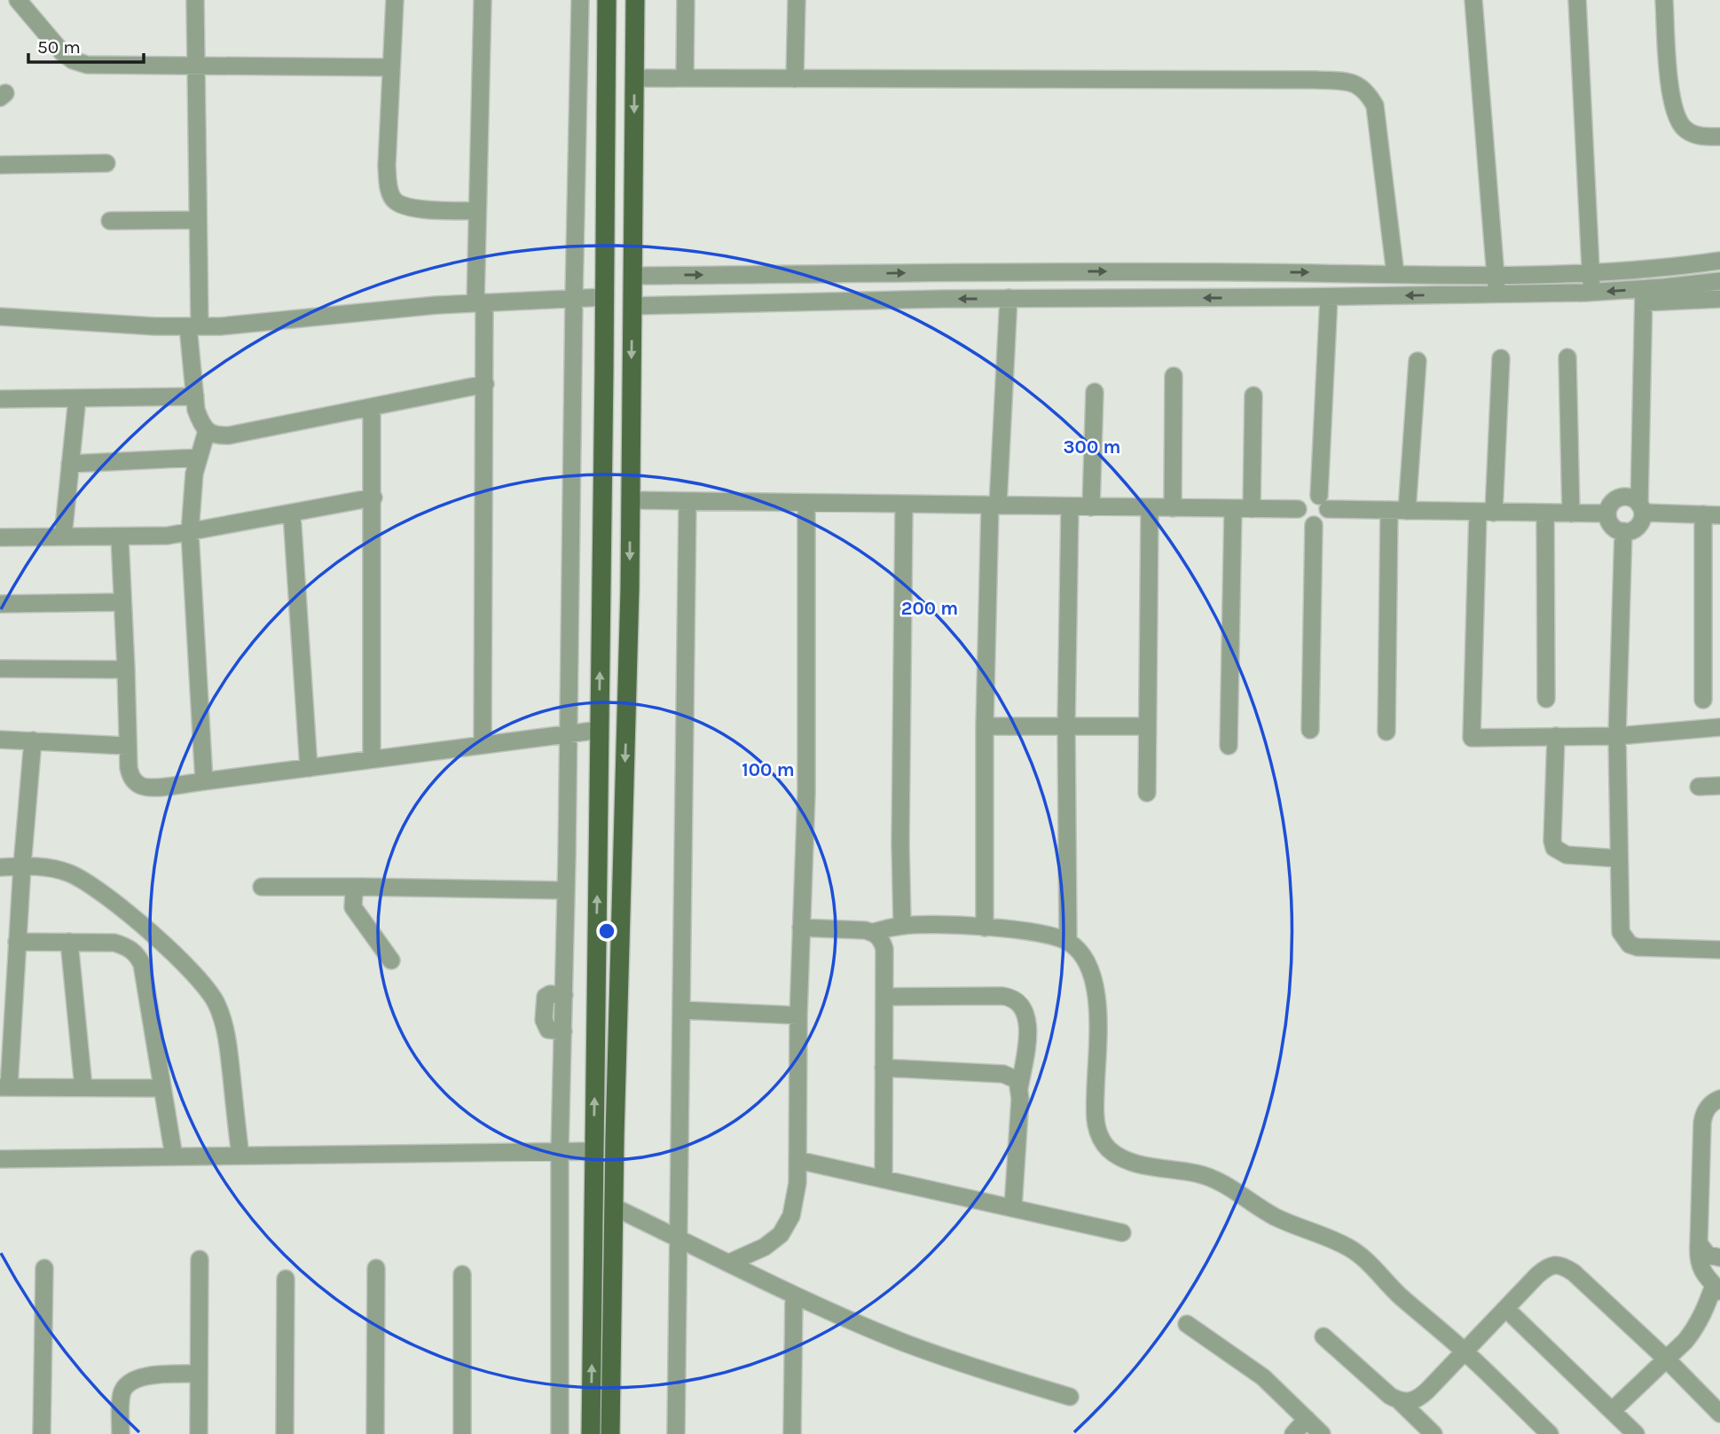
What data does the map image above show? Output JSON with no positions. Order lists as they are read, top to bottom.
{
  "scale_bar": "50 m",
  "rings": ["300 m", "200 m", "100 m"]
}
